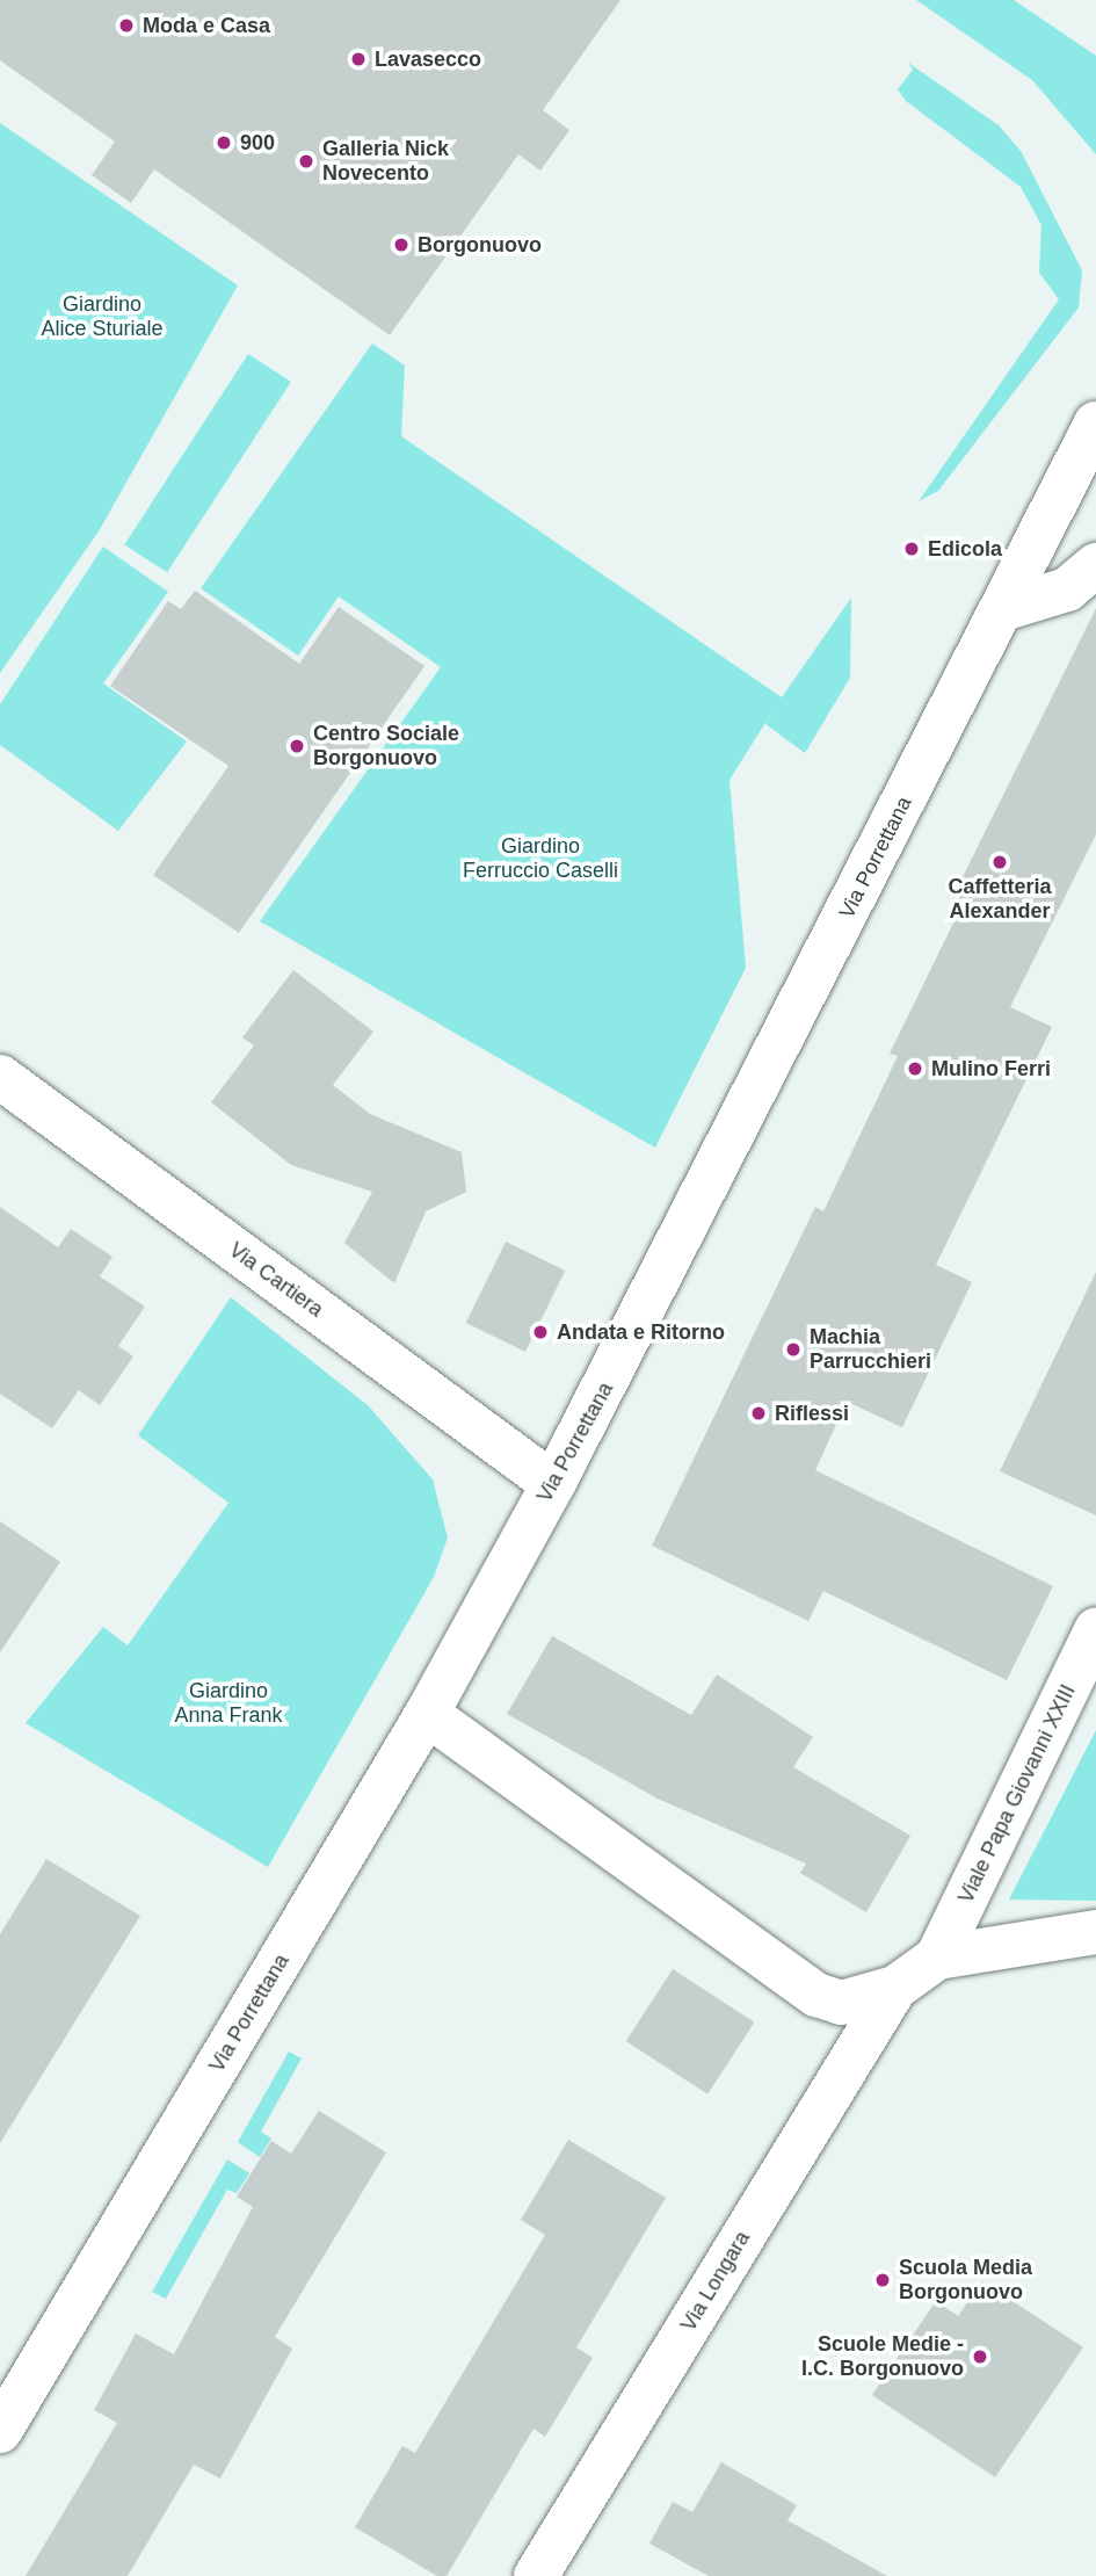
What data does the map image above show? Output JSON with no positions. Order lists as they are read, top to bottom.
{
  "streets": {
    "street": [
      "Via Porrettana",
      "Via Cartiera",
      "Viale Papa Giovanni XXIII",
      "Via Longara"
    ]
  },
  "crossings": [
    ["Via Porrettana", "Via Cartiera"],
    ["Via Porrettana", "Via Longara"],
    ["Viale Papa Giovanni XXIII", "Via Longara"]
  ],
  "parks": ["Giardino Alice Sturiale", "Giardino Ferruccio Caselli", "Giardino Anna Frank"],
  "places": [
    "Moda e Casa",
    "Lavasecco",
    "900",
    "Galleria Nick Novecento",
    "Borgonuovo",
    "Edicola",
    "Centro Sociale Borgonuovo",
    "Caffetteria Alexander",
    "Mulino Ferri",
    "Andata e Ritorno",
    "Machia Parrucchieri",
    "Riflessi",
    "Scuola Media Borgonuovo",
    "Scuole Medie - I.C. Borgonuovo"
  ]
}
